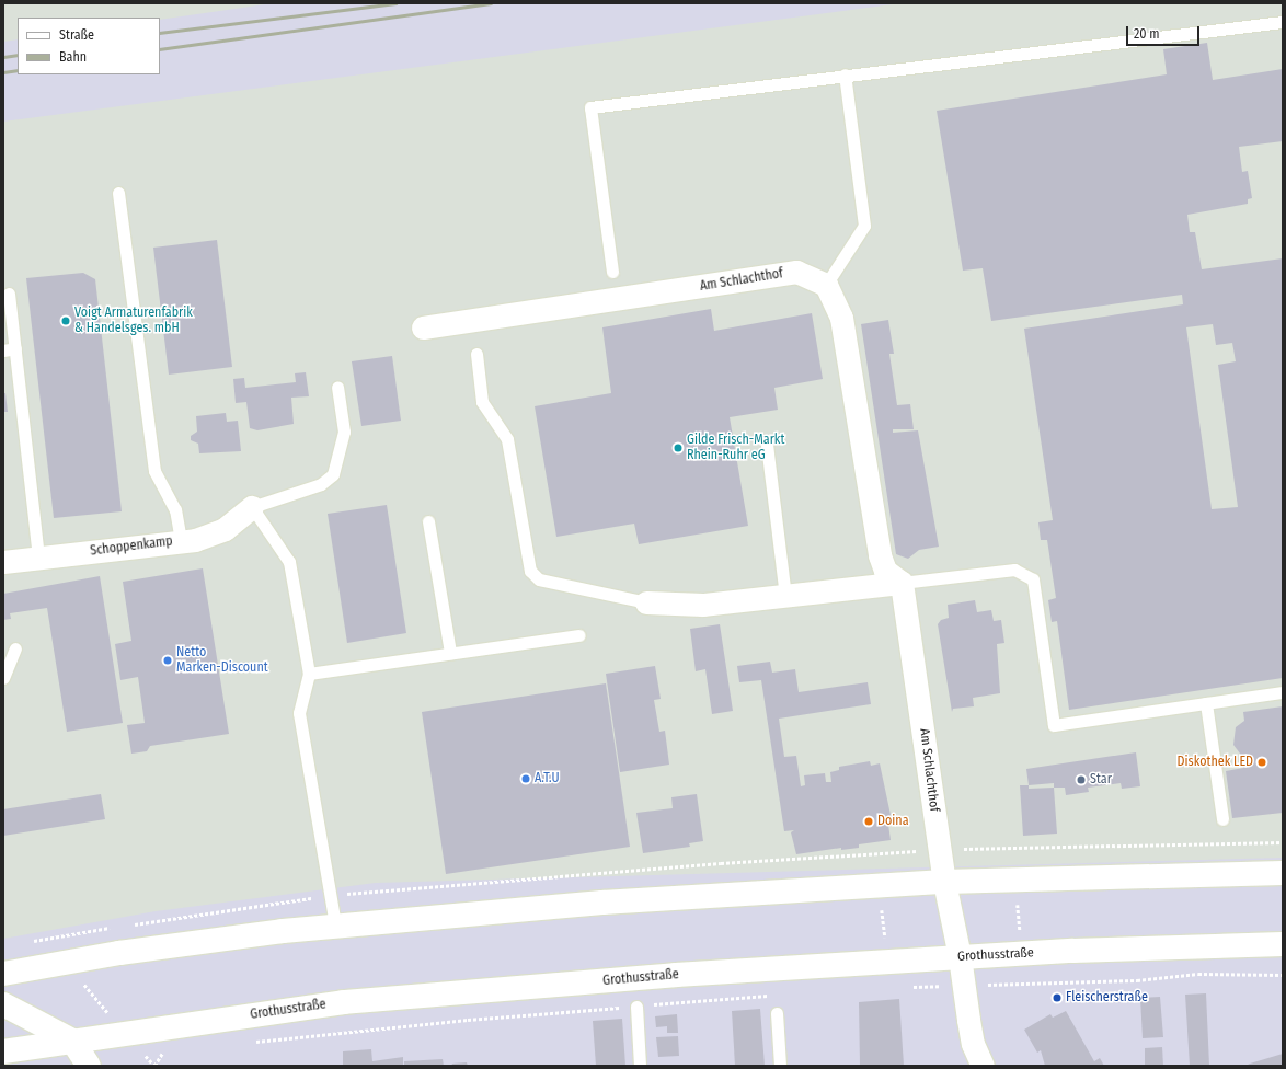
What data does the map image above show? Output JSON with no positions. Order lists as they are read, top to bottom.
{
  "streets": {
    "main road": ["Grothusstraße"],
    "street": ["Am Schlachthof", "Schoppenkamp"]
  },
  "crossings": [
    ["Am Schlachthof", "Grothusstraße"]
  ],
  "places": [
    "Voigt Armaturenfabrik & Handelsges. mbH",
    "Gilde Frisch-Markt Rhein-Ruhr eG",
    "Netto Marken-Discount",
    "Diskothek LED",
    "A.T.U",
    "Star",
    "Doina",
    "Fleischerstraße"
  ],
  "legend": ["Straße", "Bahn"],
  "scale_bar": "20 m"
}
